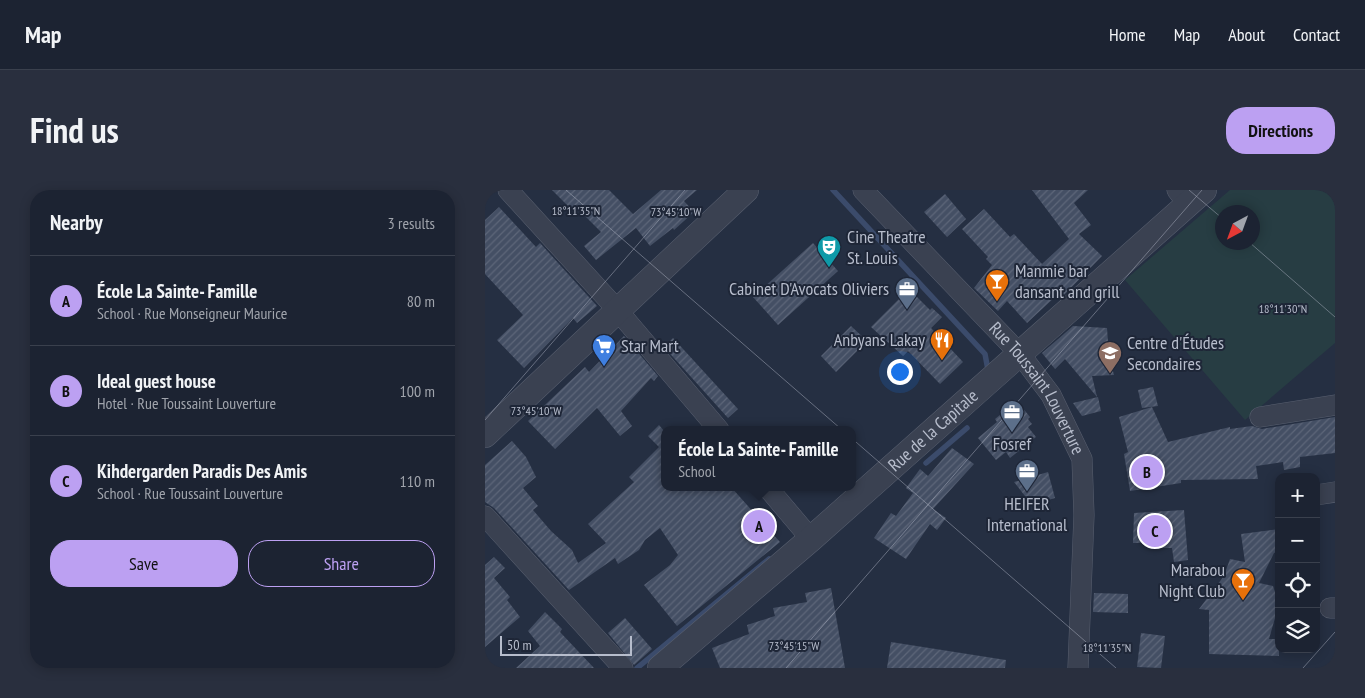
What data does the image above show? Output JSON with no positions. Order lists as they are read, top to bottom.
{
  "streets": {
    "street": ["Rue Toussaint Louverture", "Rue de la Capitale"]
  },
  "crossings": [
    ["Rue Toussaint Louverture", "Rue de la Capitale"]
  ],
  "places": {
    "theatre": ["Cine Theatre St. Louis"],
    "bar": ["Manmie bar dansant and grill", "Marabou Night Club"],
    "office": ["Cabinet D'Avocats Oliviers", "Fosref", "HEIFER International"],
    "restaurant": ["Anbyans Lakay"],
    "supermarket": ["Star Mart"],
    "school or university": ["Centre d'Études Secondaires"]
  },
  "scale_bar": "50 m",
  "north": "bottom left",
  "page": {
    "header": "Map",
    "nav": [
      "Home",
      "Map",
      "About",
      "Contact"
    ],
    "title": "Find us",
    "buttons": [
      "Directions",
      ["Save", "Share"]
    ],
    "heading": ["Nearby", "3 results"],
    "list": [
      {
        "mark": "A",
        "name": "École La Sainte- Famille",
        "note": "School · Rue Monseigneur Maurice",
        "value": "80 m"
      },
      {
        "mark": "B",
        "name": "Ideal guest house",
        "note": "Hotel · Rue Toussaint Louverture",
        "value": "100 m"
      },
      {
        "mark": "C",
        "name": "Kihdergarden Paradis Des Amis",
        "note": "School · Rue Toussaint Louverture",
        "value": "110 m"
      }
    ],
    "popup": ["École La Sainte- Famille", "School"],
    "pins": ["B", "A", "C"],
    "map_buttons": ["+", "−"],
    "scale": "50 m"
  },
  "coordinates": [
    "18°11'35\"N",
    "73°45'10\"W",
    "18°11'30\"N",
    "73°45'15\"W"
  ]
}
